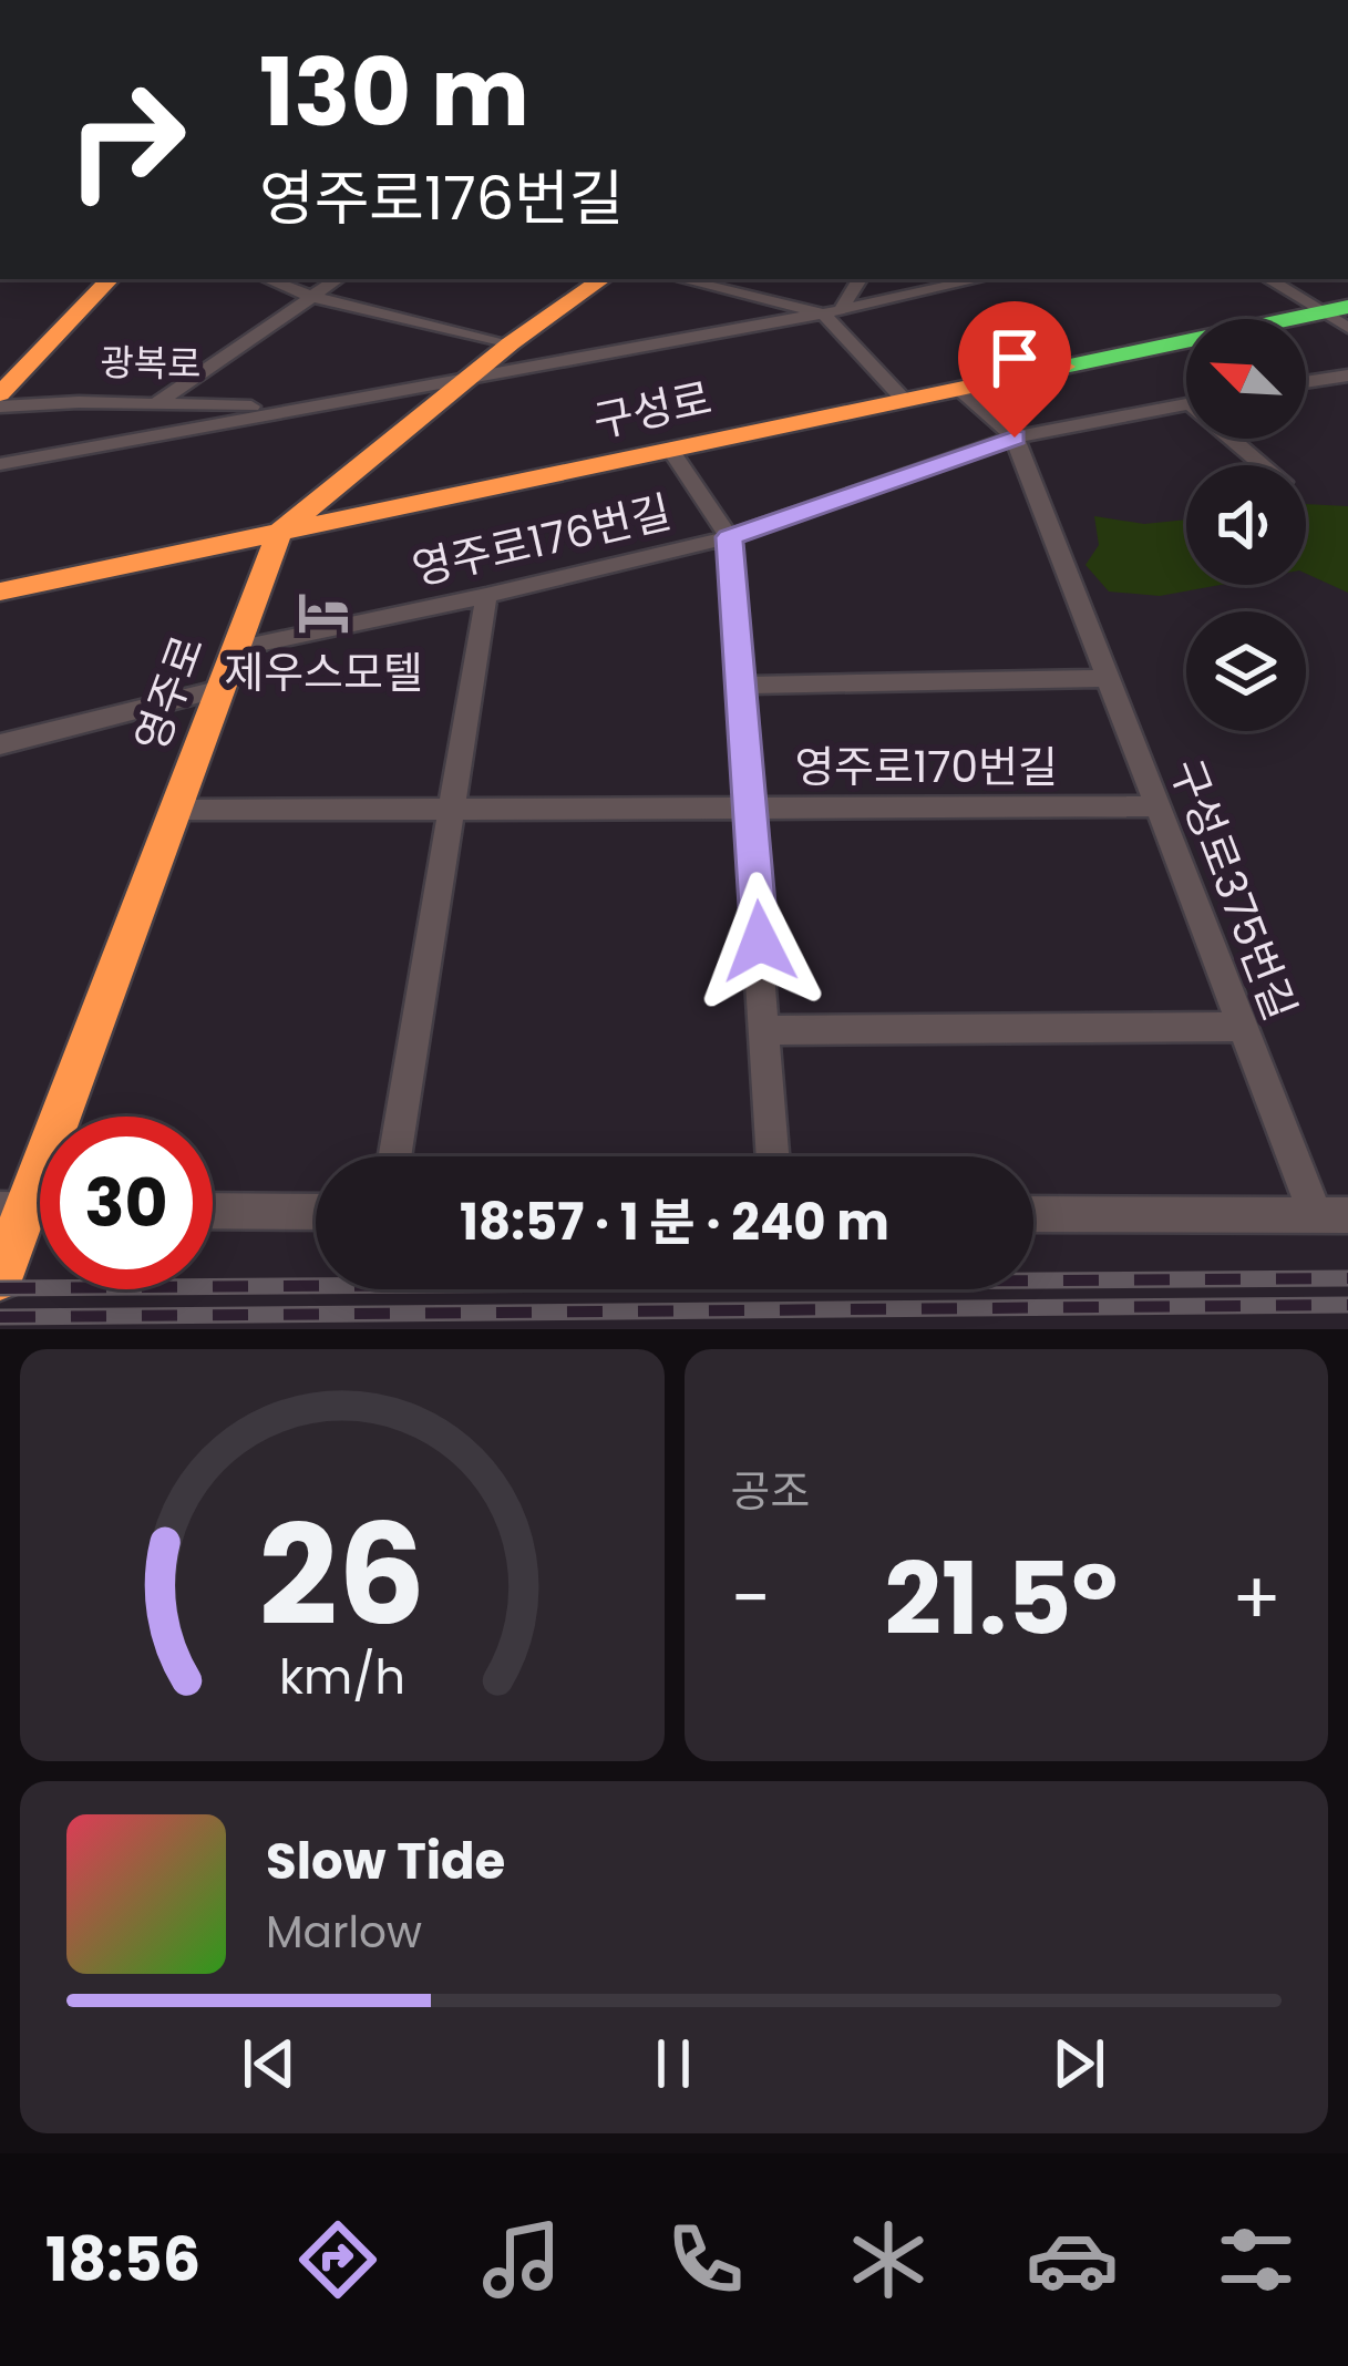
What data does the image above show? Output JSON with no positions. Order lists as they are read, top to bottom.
{
  "streets": {
    "street": [
      "광복로",
      "구성로",
      "영주로176번길",
      "영주로",
      "영주로170번길",
      "구성로375번길"
    ]
  },
  "crossings": [
    ["구성로", "영주로"],
    ["구성로", "구성로375번길"],
    ["영주로176번길", "영주로"],
    ["영주로176번길", "구성로375번길"],
    ["영주로", "영주로170번길"],
    ["영주로170번길", "구성로375번길"]
  ],
  "places": {
    "hotel": ["제우스모텔"]
  },
  "north": "top left",
  "page": {
    "turn": ["130 m", "영주로176번길"],
    "limit": "30",
    "trip": "18:57 · 1 분 · 240 m",
    "tile": "공조",
    "heat": ["−", "21.5°", "+"],
    "song": ["Slow Tide", "Marlow"],
    "tabs": "18:56",
    "gauge": ["26", "km/h"]
  }
}
